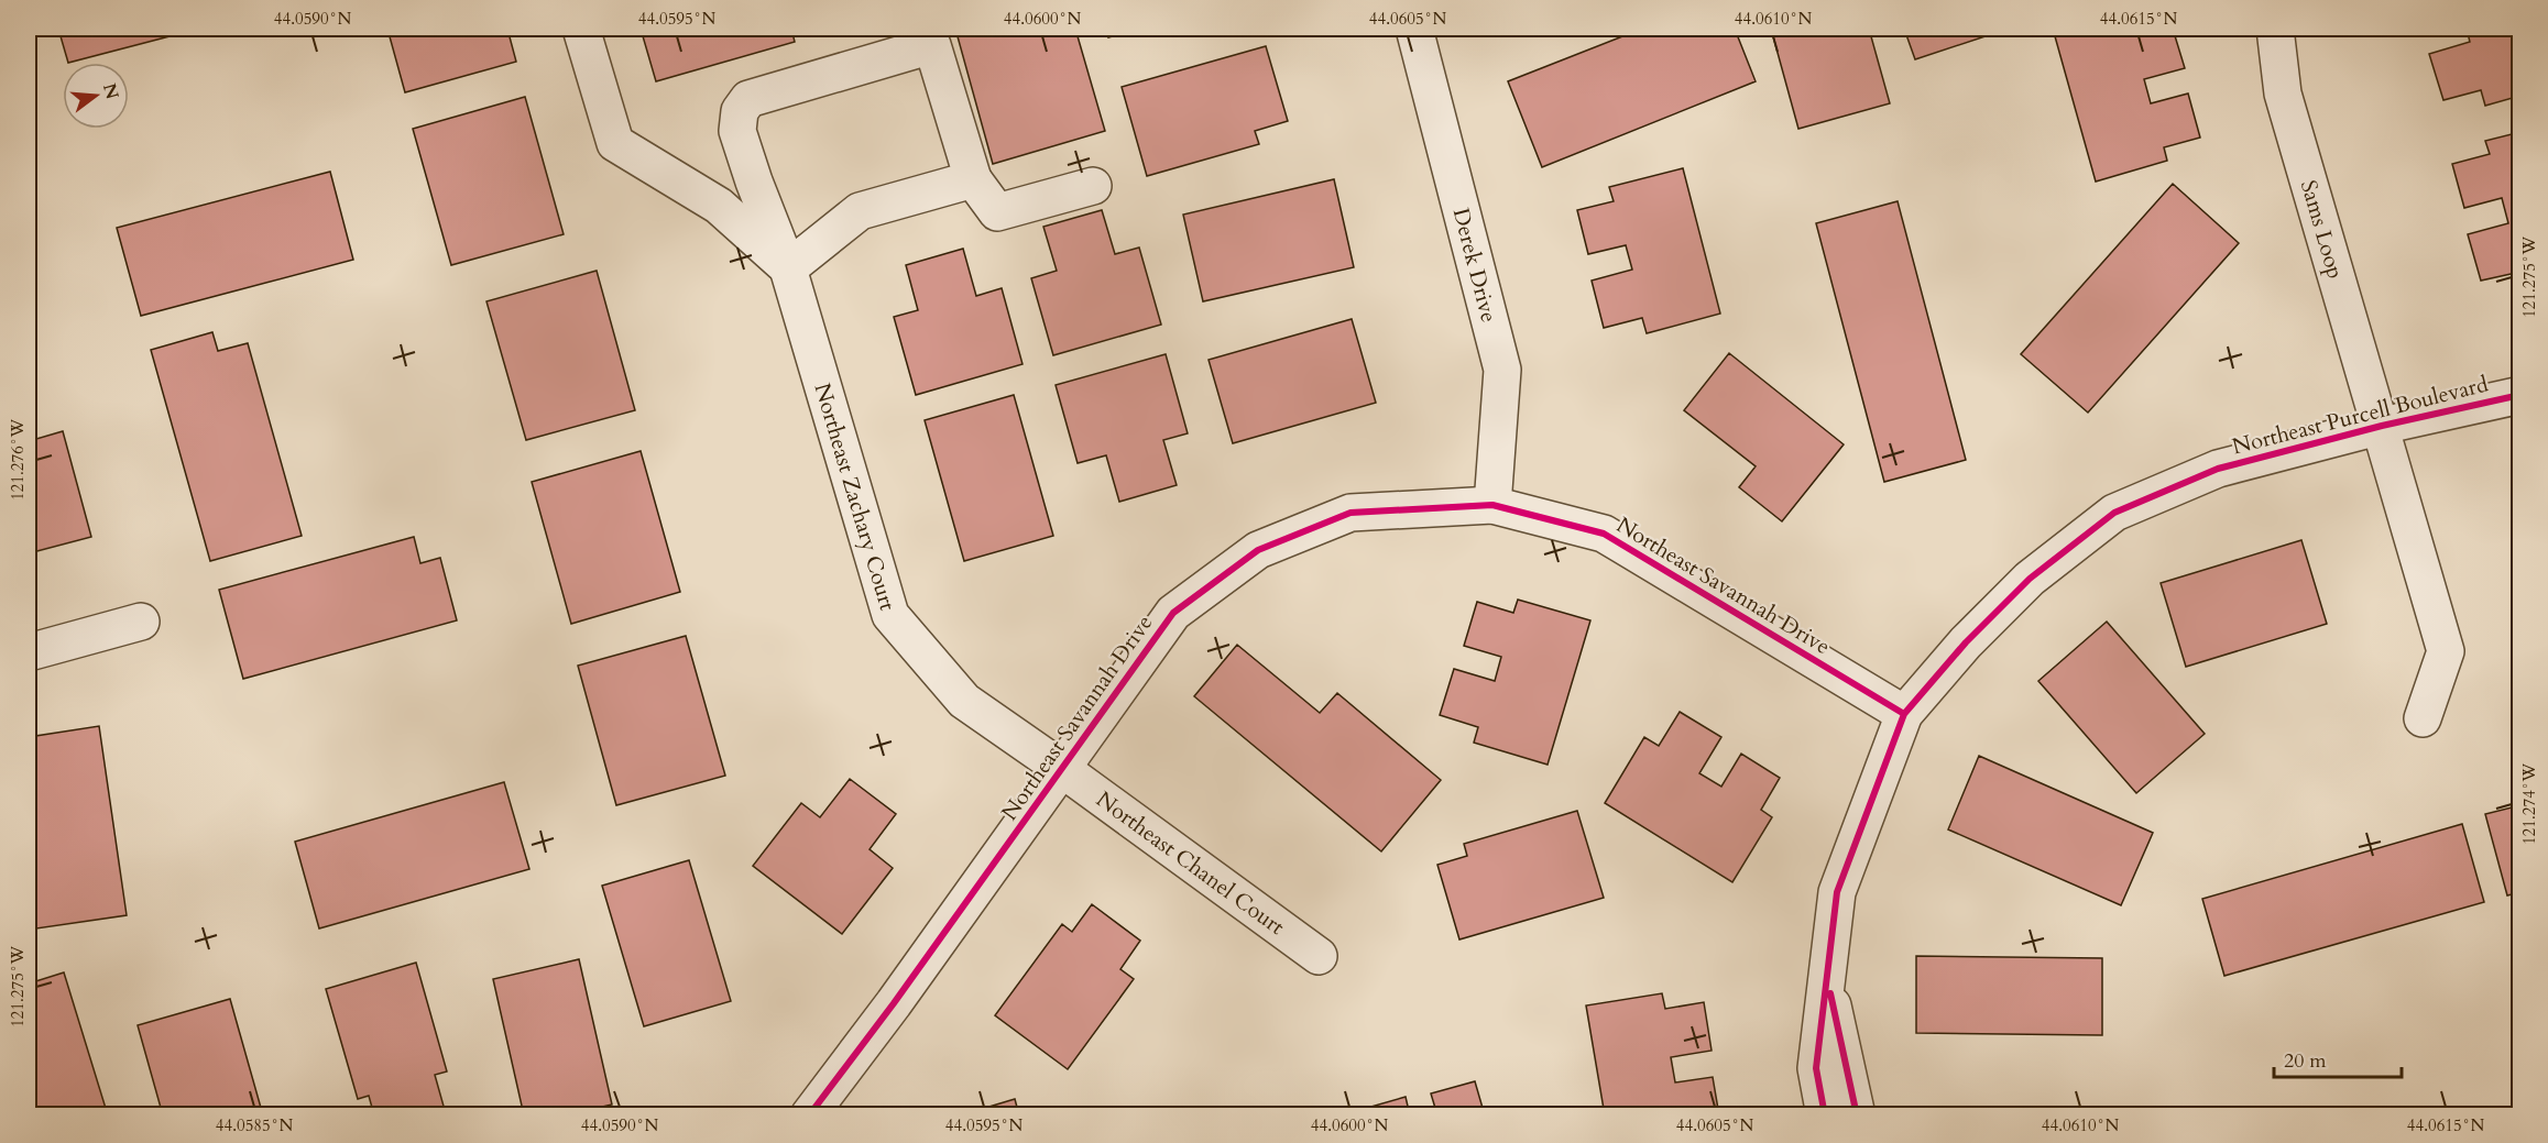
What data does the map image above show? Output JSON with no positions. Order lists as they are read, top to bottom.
{
  "streets": {
    "street": [
      "Sams Loop",
      "Derek Drive",
      "Northeast Purcell Boulevard",
      "Northeast Zachary Court",
      "Northeast Savannah Drive",
      "Northeast Chanel Court"
    ]
  },
  "crossings": [
    ["Sams Loop", "Northeast Purcell Boulevard"],
    ["Derek Drive", "Northeast Savannah Drive"],
    ["Northeast Purcell Boulevard", "Northeast Savannah Drive"],
    ["Northeast Zachary Court", "Northeast Savannah Drive"],
    ["Northeast Zachary Court", "Northeast Chanel Court"],
    ["Northeast Savannah Drive", "Northeast Chanel Court"]
  ],
  "scale_bar": "20 m",
  "north": "right",
  "coordinates": [
    "44.0590°N",
    "44.0595°N",
    "44.0600°N",
    "44.0605°N",
    "44.0610°N",
    "44.0615°N",
    "121.275°W",
    "121.276°W",
    "121.274°W",
    "44.0585°N"
  ]
}
